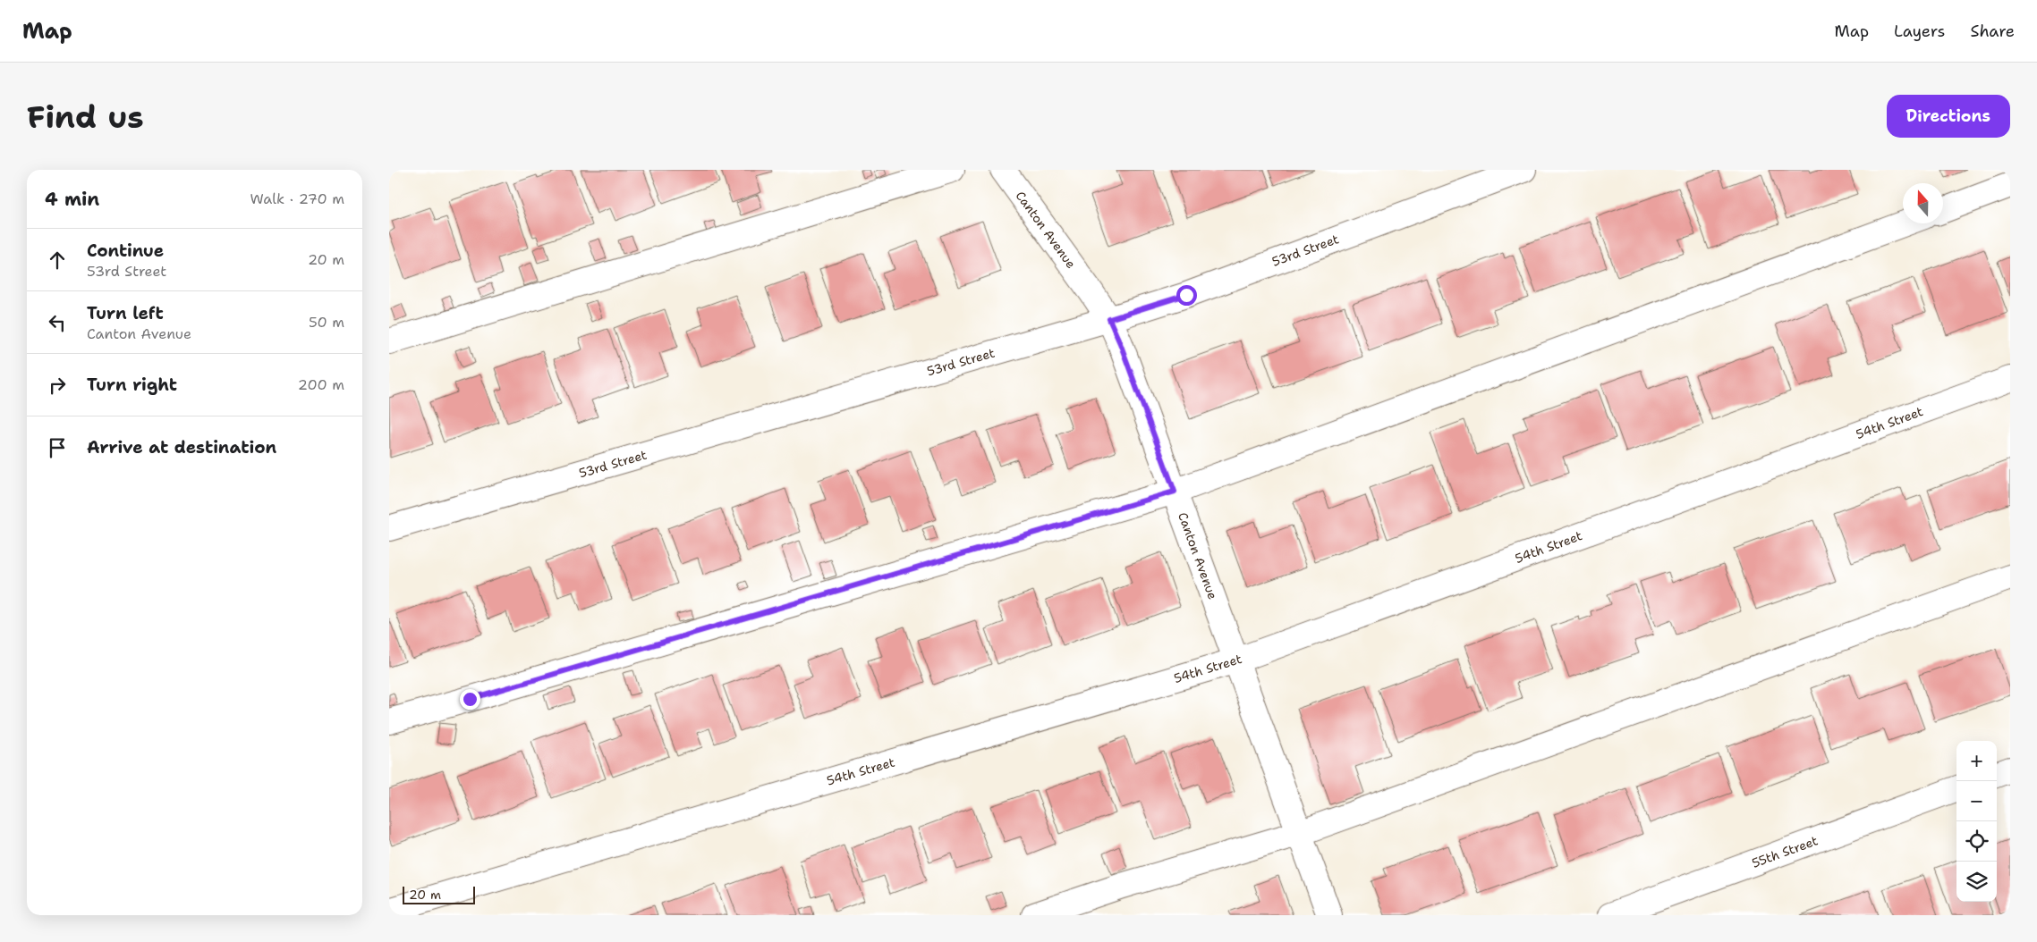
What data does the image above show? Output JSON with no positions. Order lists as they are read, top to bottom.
{
  "streets": {
    "street": [
      "Canton Avenue",
      "53rd Street",
      "54th Street",
      "55th Street"
    ]
  },
  "crossings": [
    ["Canton Avenue", "53rd Street"],
    ["Canton Avenue", "54th Street"]
  ],
  "scale_bar": "20 m",
  "north": "top",
  "page": {
    "header": "Map",
    "nav": ["Map", "Layers", "Share"],
    "buttons": "Directions",
    "title": "Find us",
    "heading": ["4 min", "Walk · 270 m"],
    "list": [
      ["Continue", "53rd Street", "20 m"],
      ["Turn left", "Canton Avenue", "50 m"],
      ["Turn right", "200 m"],
      "Arrive at destination"
    ],
    "map_buttons": ["+", "−"],
    "scale": "20 m"
  }
}
